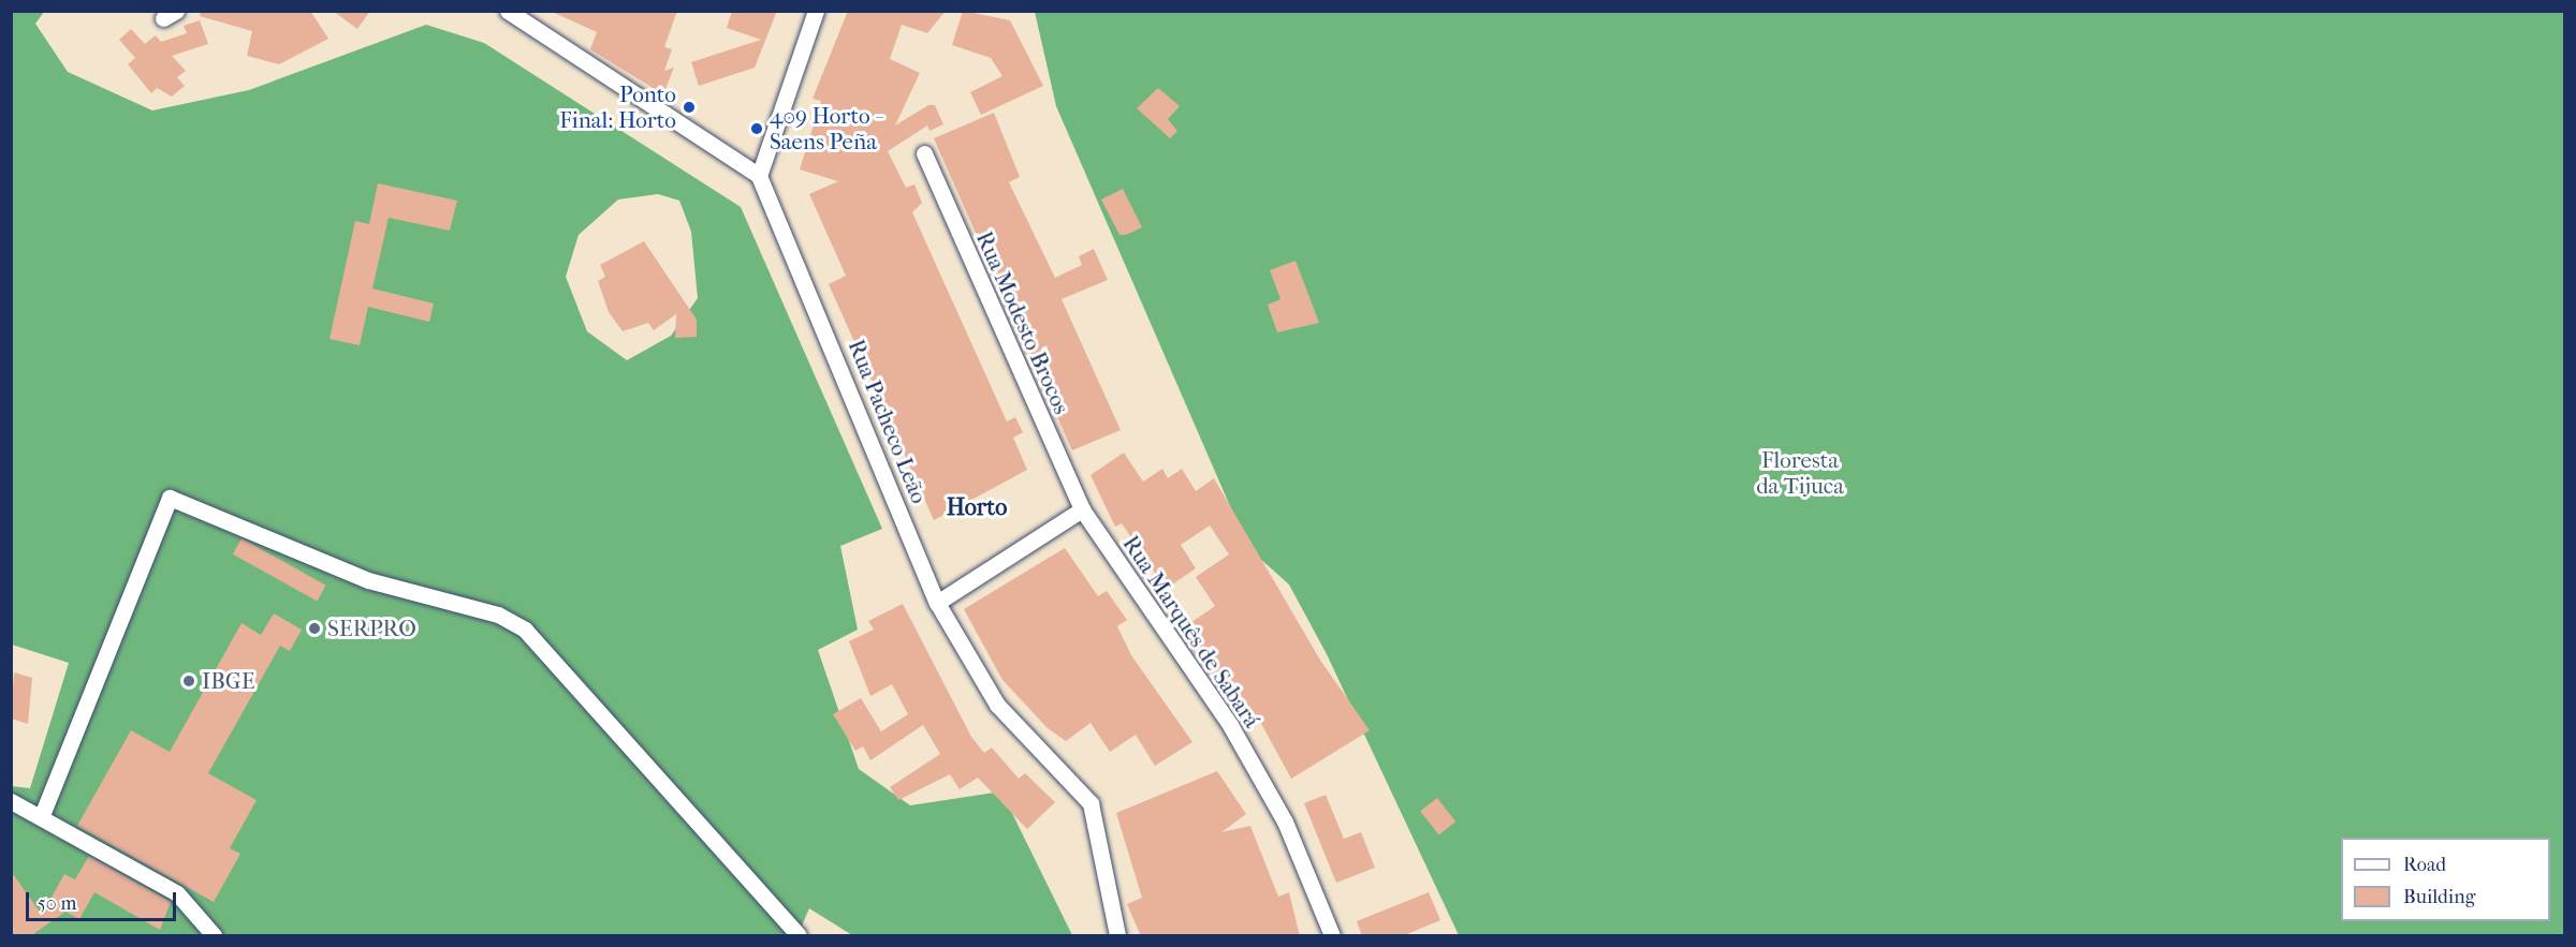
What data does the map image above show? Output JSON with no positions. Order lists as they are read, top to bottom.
{
  "streets": {
    "street": ["Rua Modesto Brocos", "Rua Pacheco Leão", "Rua Marquês de Sabará"]
  },
  "crossings": [
    ["Rua Modesto Brocos", "Rua Marquês de Sabará"]
  ],
  "districts": ["Horto"],
  "parks": ["Floresta da Tijuca"],
  "places": [
    "Ponto Final: Horto",
    "409 Horto - Saens Peña",
    "SERPRO",
    "IBGE"
  ],
  "legend": ["Road", "Building"],
  "scale_bar": "50 m"
}
